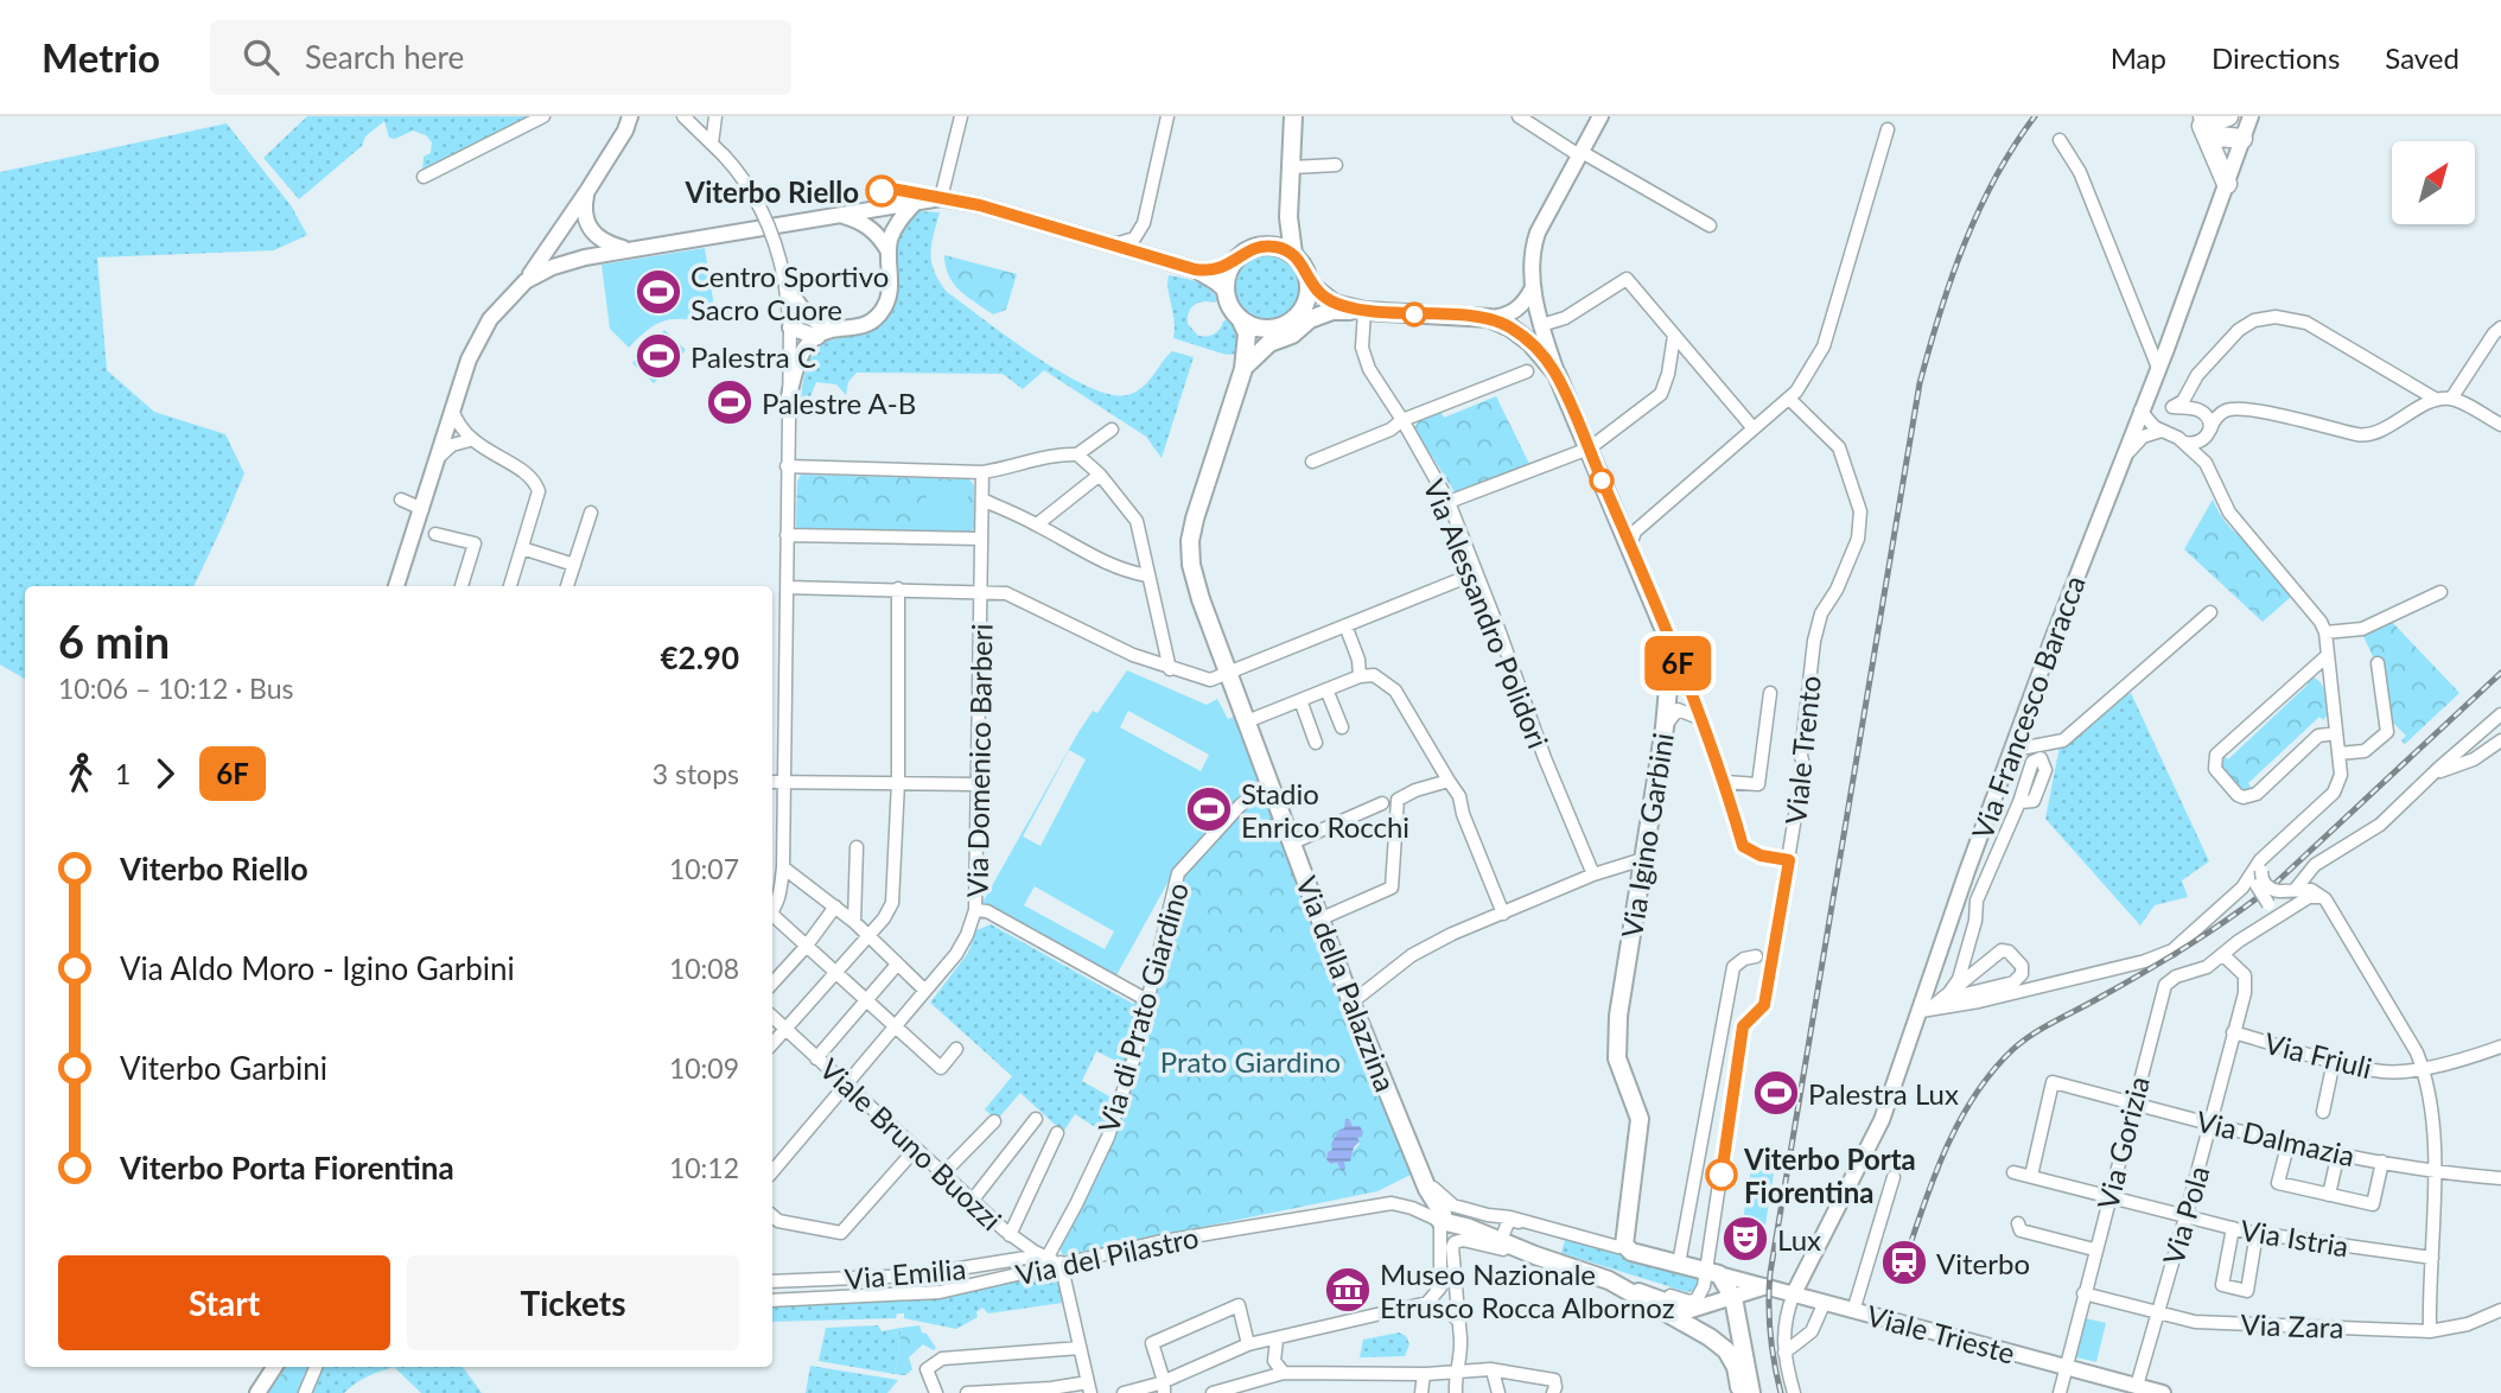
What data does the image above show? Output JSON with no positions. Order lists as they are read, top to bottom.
{
  "streets": {
    "main road": [
      "Via Francesco Baracca",
      "Via Igino Garbini",
      "Via della Palazzina",
      "Viale Trieste"
    ],
    "street": [
      "Via Alessandro Polidori",
      "Viale Trento",
      "Via Domenico Barberi",
      "Via di Prato Giardino",
      "Via Friuli",
      "Via Dalmazia",
      "Via Gorizia",
      "Viale Bruno Buozzi",
      "Via Pola",
      "Via Istria",
      "Via del Pilastro",
      "Via Emilia",
      "Via Zara"
    ]
  },
  "crossings": [
    ["Via Francesco Baracca", "Viale Trieste"],
    ["Viale Trento", "Viale Trieste"],
    ["Via Domenico Barberi", "Viale Bruno Buozzi"],
    ["Via Igino Garbini", "Via della Palazzina"],
    ["Via della Palazzina", "Via di Prato Giardino"],
    ["Via della Palazzina", "Via del Pilastro"],
    ["Via di Prato Giardino", "Viale Bruno Buozzi"],
    ["Via di Prato Giardino", "Via Emilia"],
    ["Via Friuli", "Via Pola"],
    ["Via Dalmazia", "Via Gorizia"],
    ["Via Dalmazia", "Via Pola"],
    ["Via Dalmazia", "Via Istria"],
    ["Via Gorizia", "Via Pola"],
    ["Via Gorizia", "Via Istria"],
    ["Via Gorizia", "Via Zara"],
    ["Via Gorizia", "Viale Trieste"],
    ["Viale Bruno Buozzi", "Via del Pilastro"],
    ["Viale Bruno Buozzi", "Via Emilia"],
    ["Via Pola", "Via Istria"],
    ["Via Pola", "Via Zara"],
    ["Via Pola", "Viale Trieste"]
  ],
  "parks": ["Prato Giardino"],
  "places": {
    "other": ["Viterbo Riello", "Viterbo Porta Fiorentina"],
    "sports": [
      "Centro Sportivo Sacro Cuore",
      "Palestra C",
      "Palestre A-B",
      "Stadio Enrico Rocchi",
      "Palestra Lux"
    ],
    "theatre": ["Lux"],
    "station": ["Viterbo"],
    "museum": ["Museo Nazionale Etrusco Rocca Albornoz"]
  },
  "lines": ["bus line 6F"],
  "north": "top right",
  "page": {
    "header": "Metrio",
    "search": "Search here",
    "nav": ["Map", "Directions", "Saved"],
    "on_map": "6F",
    "heading": ["6 min", "10:06 – 10:12 · Bus", "€2.90"],
    "legs": ["1", "6F", "3 stops"],
    "list": [
      {
        "name": "Viterbo Riello",
        "value": "10:07"
      },
      {
        "name": "Via Aldo Moro - Igino Garbini",
        "value": "10:08"
      },
      {
        "name": "Viterbo Garbini",
        "value": "10:09"
      },
      {
        "name": "Viterbo Porta Fiorentina",
        "value": "10:12"
      }
    ],
    "buttons": ["Start", "Tickets"]
  }
}
